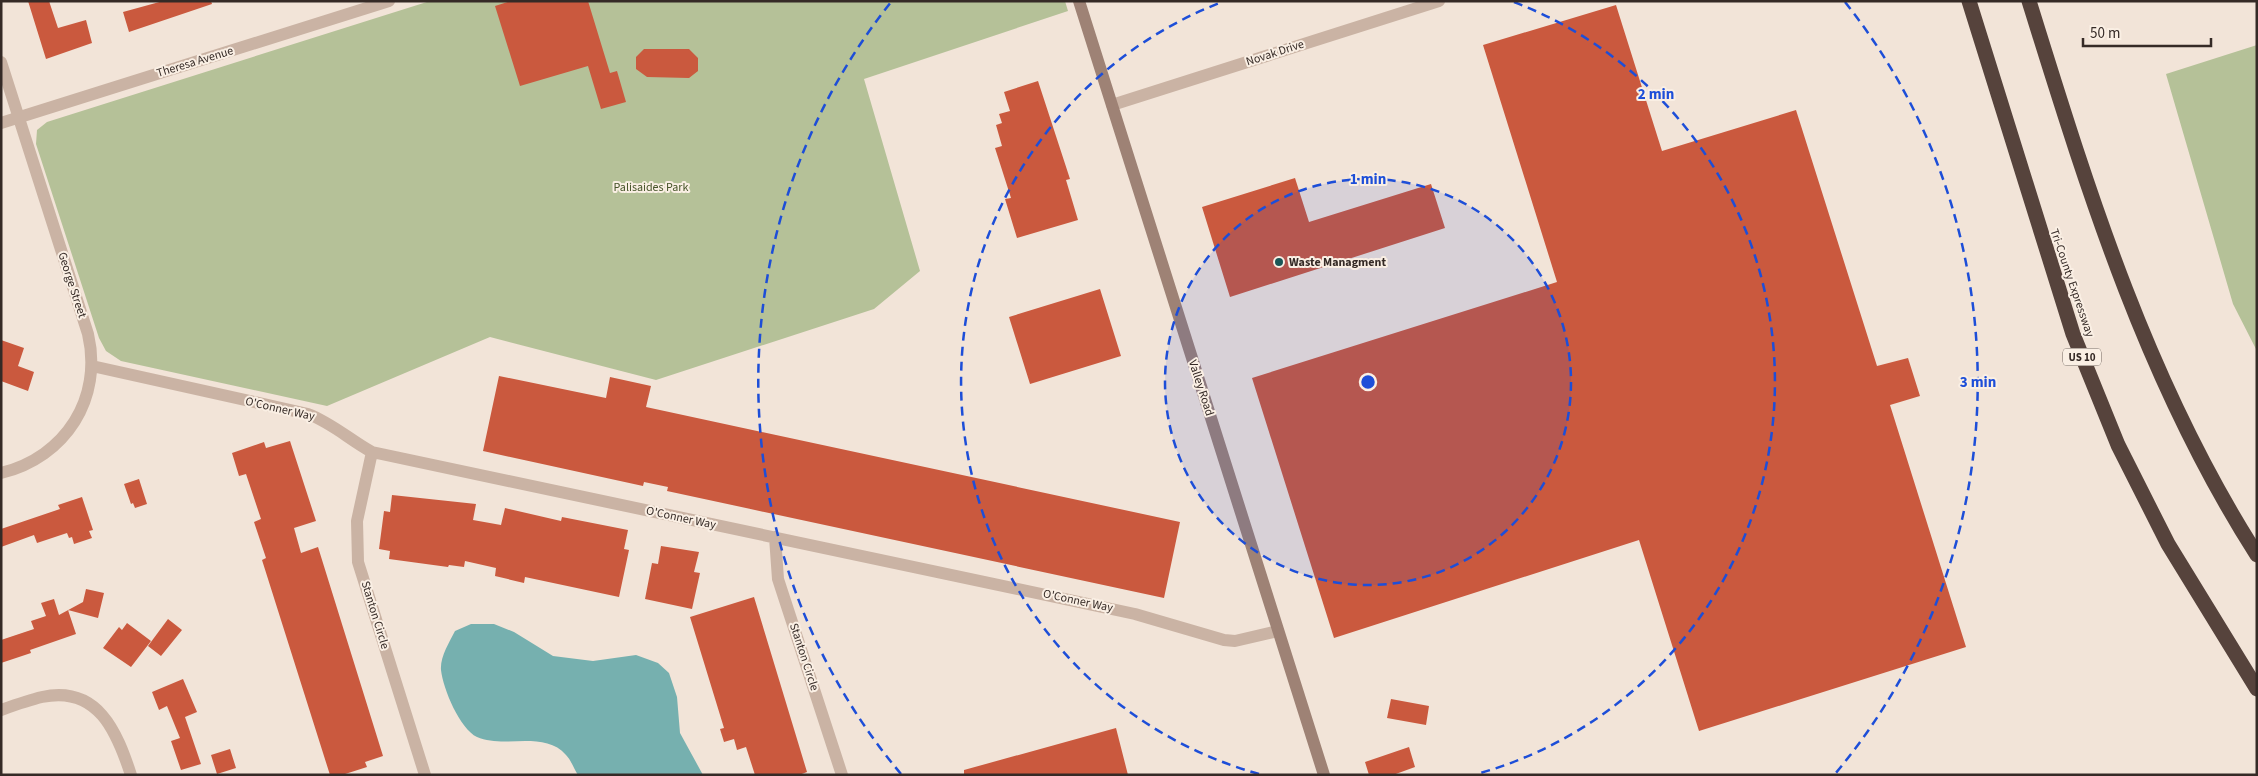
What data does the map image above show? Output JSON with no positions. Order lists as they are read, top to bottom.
{
  "streets": {
    "highway": ["Tri-County Expressway", "US 10"],
    "main road": ["Valley Road"],
    "street": [
      "Novak Drive",
      "Theresa Avenue",
      "George Street",
      "O'Conner Way",
      "Stanton Circle"
    ]
  },
  "crossings": [
    ["Novak Drive", "Valley Road"],
    ["Theresa Avenue", "George Street"],
    ["George Street", "O'Conner Way"],
    ["Valley Road", "O'Conner Way"],
    ["O'Conner Way", "Stanton Circle"]
  ],
  "parks": ["Palisaides Park"],
  "places": ["Waste Managment"],
  "scale_bar": "50 m",
  "rings": ["2 min", "1 min", "3 min"]
}
